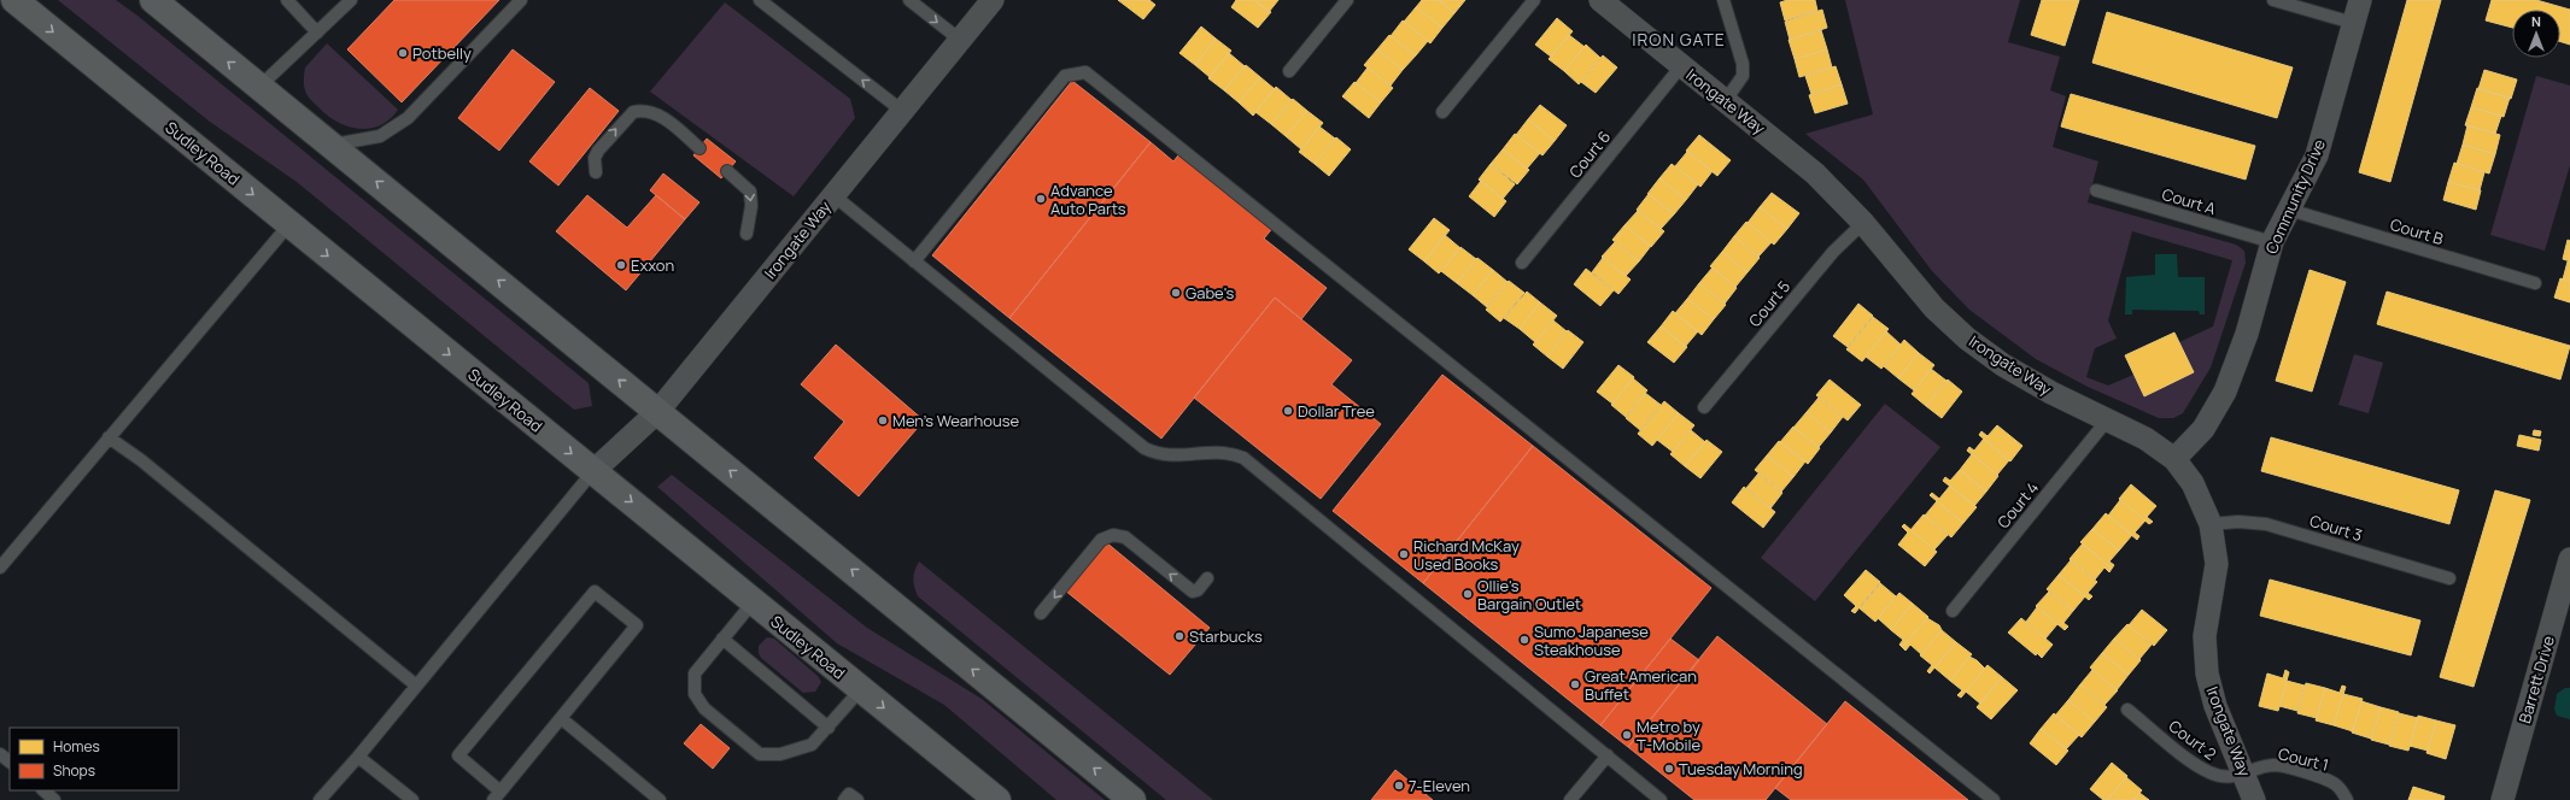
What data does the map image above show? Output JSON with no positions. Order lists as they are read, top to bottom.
{
  "streets": {
    "main road": ["Sudley Road"],
    "street": ["Irongate Way", "Community Drive", "Barrett Drive"],
    "lane": [
      "Court 6",
      "Court A",
      "Court B",
      "Court 5",
      "Court 4",
      "Court 3",
      "Court 2",
      "Court 1"
    ]
  },
  "crossings": [
    ["Irongate Way", "Sudley Road"],
    ["Irongate Way", "Court 6"],
    ["Irongate Way", "Community Drive"],
    ["Irongate Way", "Court 5"],
    ["Irongate Way", "Court 4"],
    ["Irongate Way", "Court 3"],
    ["Irongate Way", "Court 2"],
    ["Irongate Way", "Court 1"],
    ["Community Drive", "Court A"],
    ["Community Drive", "Court B"],
    ["Court 2", "Court 1"]
  ],
  "districts": ["IRON GATE"],
  "places": [
    "Potbelly",
    "Advance Auto Parts",
    "Exxon",
    "Gabe's",
    "Dollar Tree",
    "Men's Wearhouse",
    "Richard McKay Used Books",
    "Ollie's Bargain Outlet",
    "Starbucks",
    "Sumo Japanese Steakhouse",
    "Great American Buffet",
    "Metro by T-Mobile",
    "Tuesday Morning",
    "7-Eleven"
  ],
  "legend": ["Homes", "Shops"],
  "north": "top"
}
